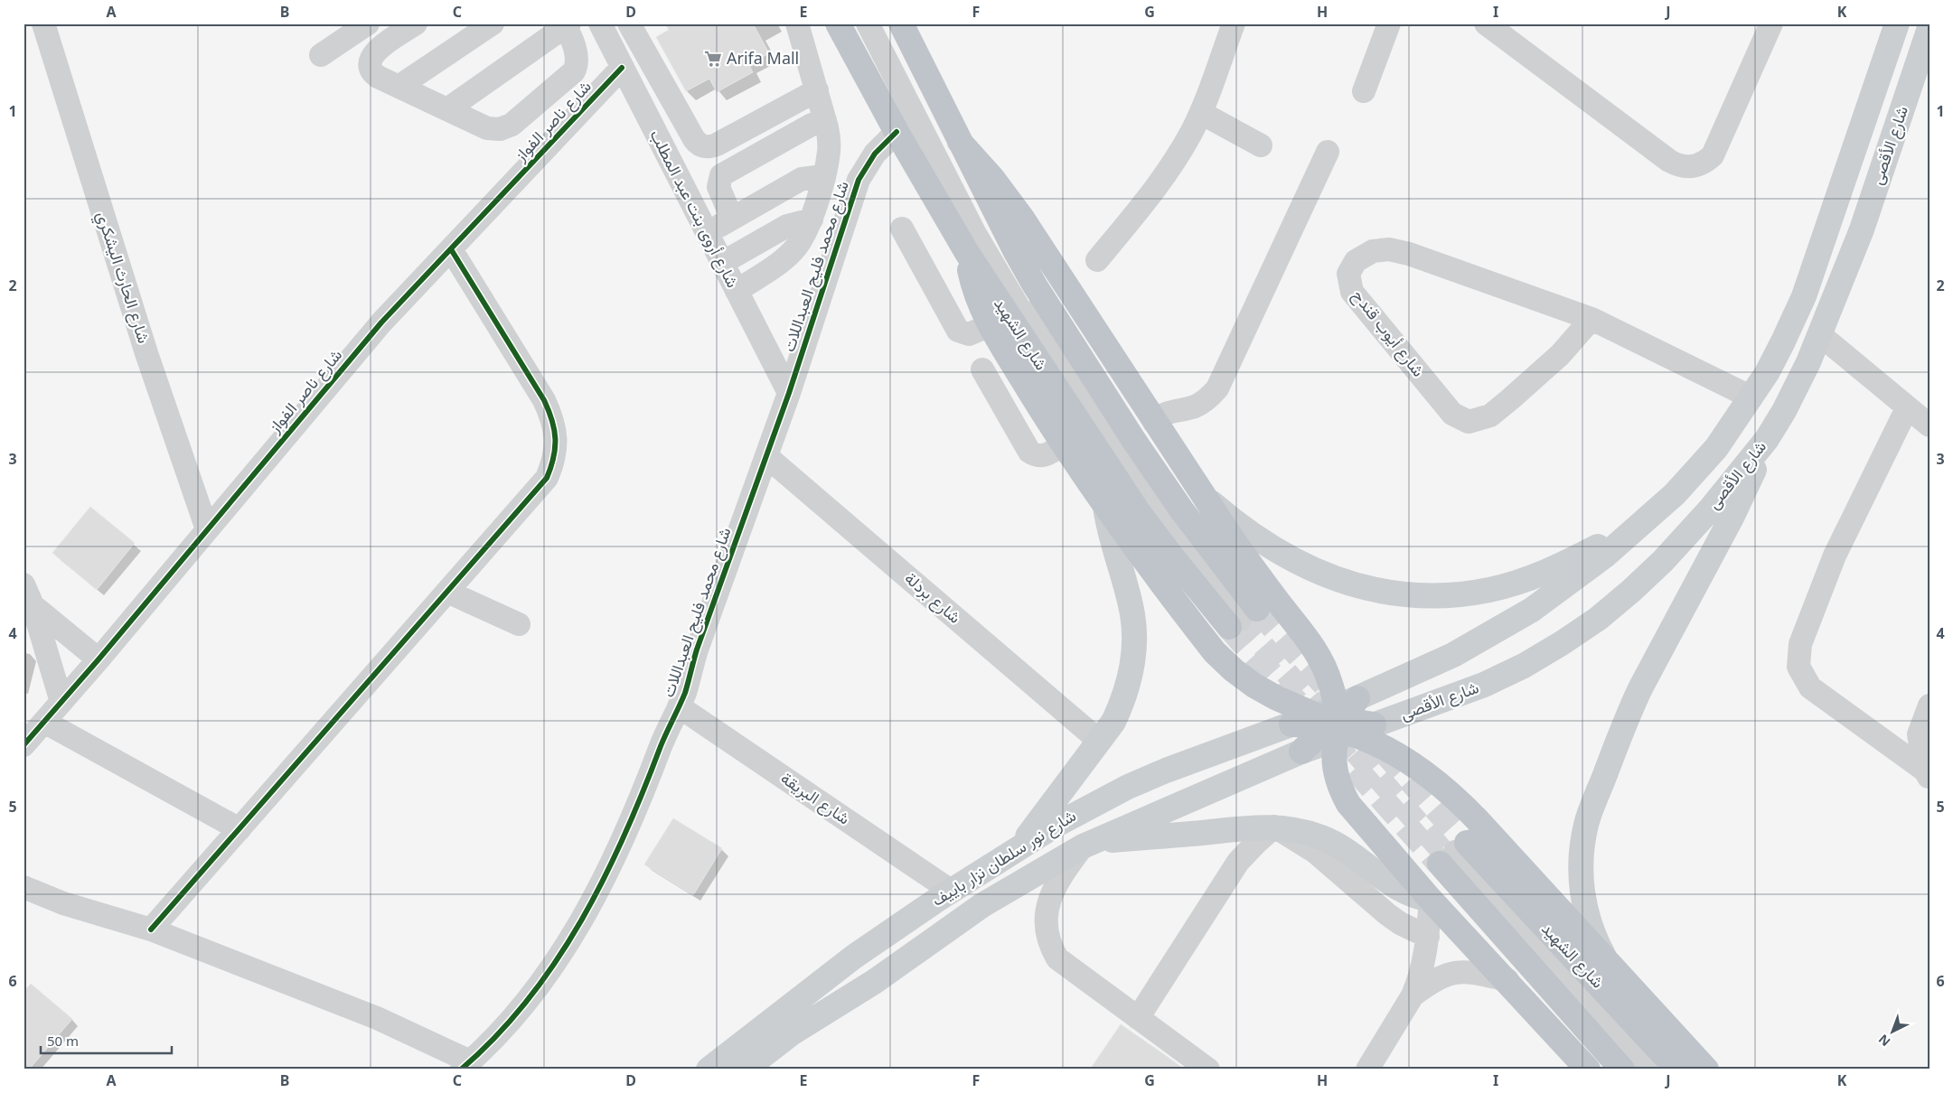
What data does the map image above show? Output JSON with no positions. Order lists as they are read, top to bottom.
{
  "streets": {
    "highway": ["شارع الشهيد"],
    "main road": ["شارع الأقصى", "شارع نور سلطان نزار باييف"],
    "street": [
      "شارع ناصر الفواز",
      "شارع أروى بنت عبد المطلب",
      "شارع محمد فليح العبداللات",
      "شارع الحارث اليشكري",
      "شارع أيوب قندح",
      "شارع بردلة",
      "شارع البريقة"
    ]
  },
  "crossings": [
    ["شارع ناصر الفواز", "شارع أروى بنت عبد المطلب"],
    ["شارع ناصر الفواز", "شارع الحارث اليشكري"],
    ["شارع الأقصى", "شارع أيوب قندح"],
    ["شارع الأقصى", "شارع نور سلطان نزار باييف"],
    ["شارع أروى بنت عبد المطلب", "شارع محمد فليح العبداللات"],
    ["شارع محمد فليح العبداللات", "شارع الشهيد"],
    ["شارع محمد فليح العبداللات", "شارع بردلة"],
    ["شارع محمد فليح العبداللات", "شارع البريقة"],
    ["شارع البريقة", "شارع نور سلطان نزار باييف"]
  ],
  "places": {
    "supermarket": ["Arifa Mall"]
  },
  "scale_bar": "50 m",
  "north": "bottom left",
  "grid": {
    "columns": [
      "A",
      "B",
      "C",
      "D",
      "E",
      "F",
      "G",
      "H",
      "I",
      "J",
      "K"
    ],
    "rows": [
      "1",
      "2",
      "3",
      "4",
      "5",
      "6"
    ]
  }
}
